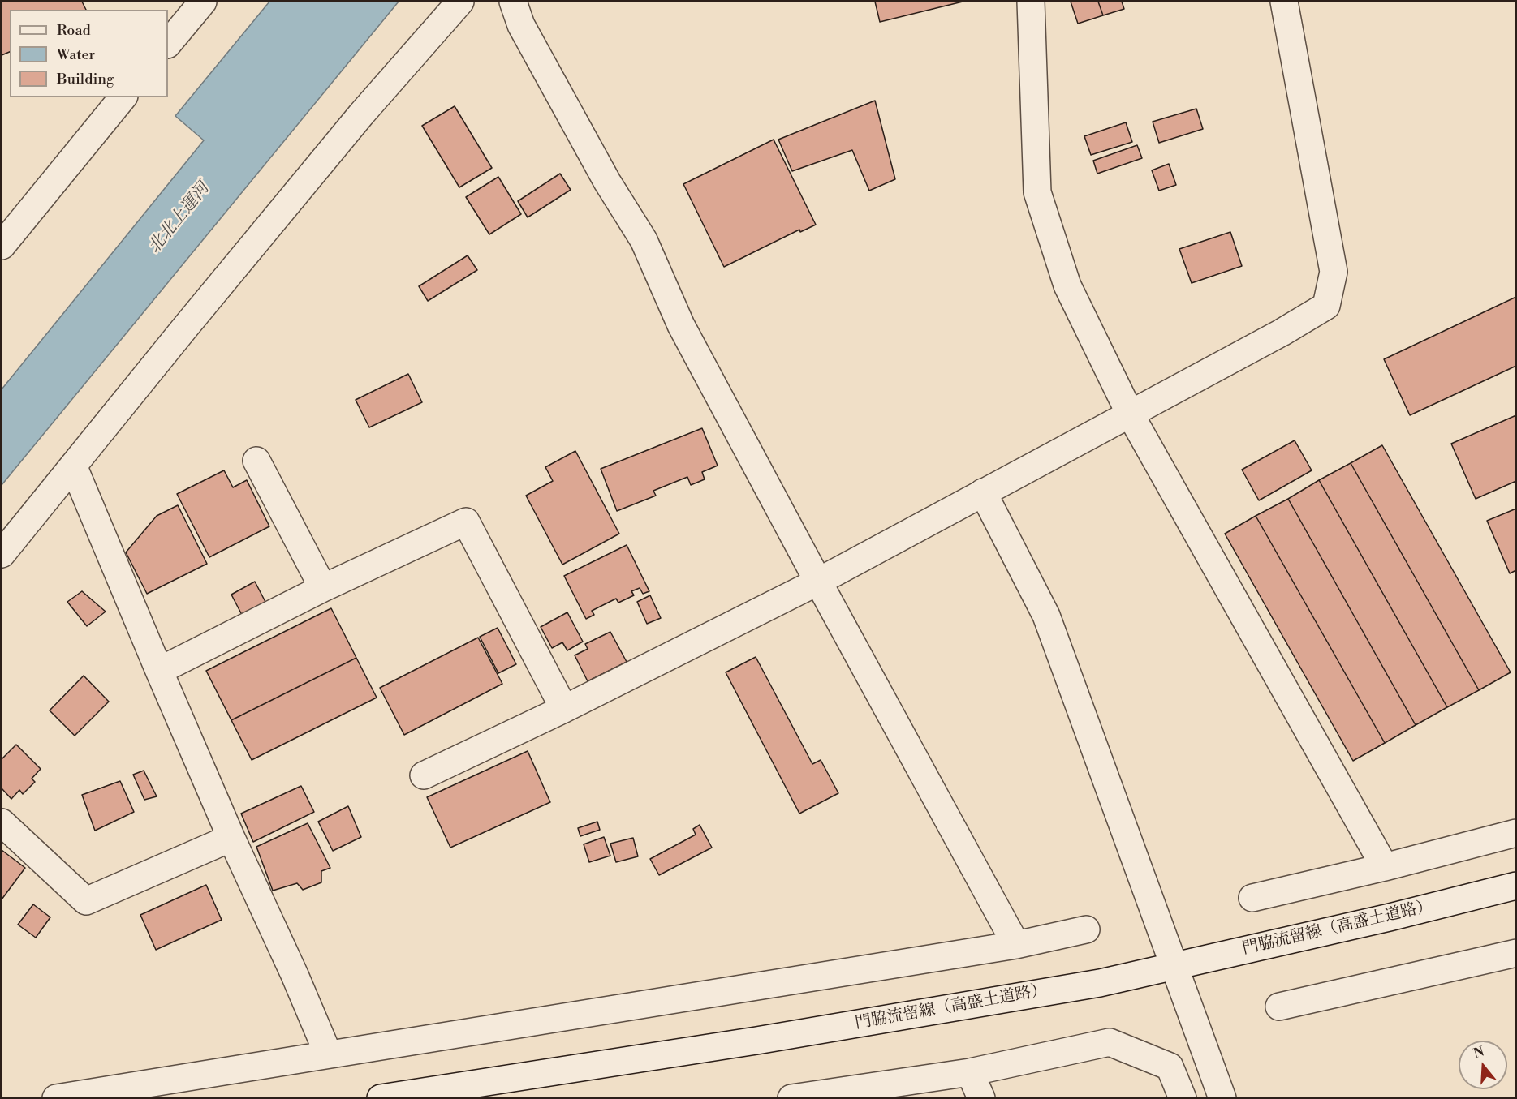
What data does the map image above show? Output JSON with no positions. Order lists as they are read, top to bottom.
{
  "streets": {
    "street": ["門脇流留線（高盛土道路）"]
  },
  "water": ["北北上運河"],
  "legend": ["Road", "Water", "Building"],
  "north": "top"
}
